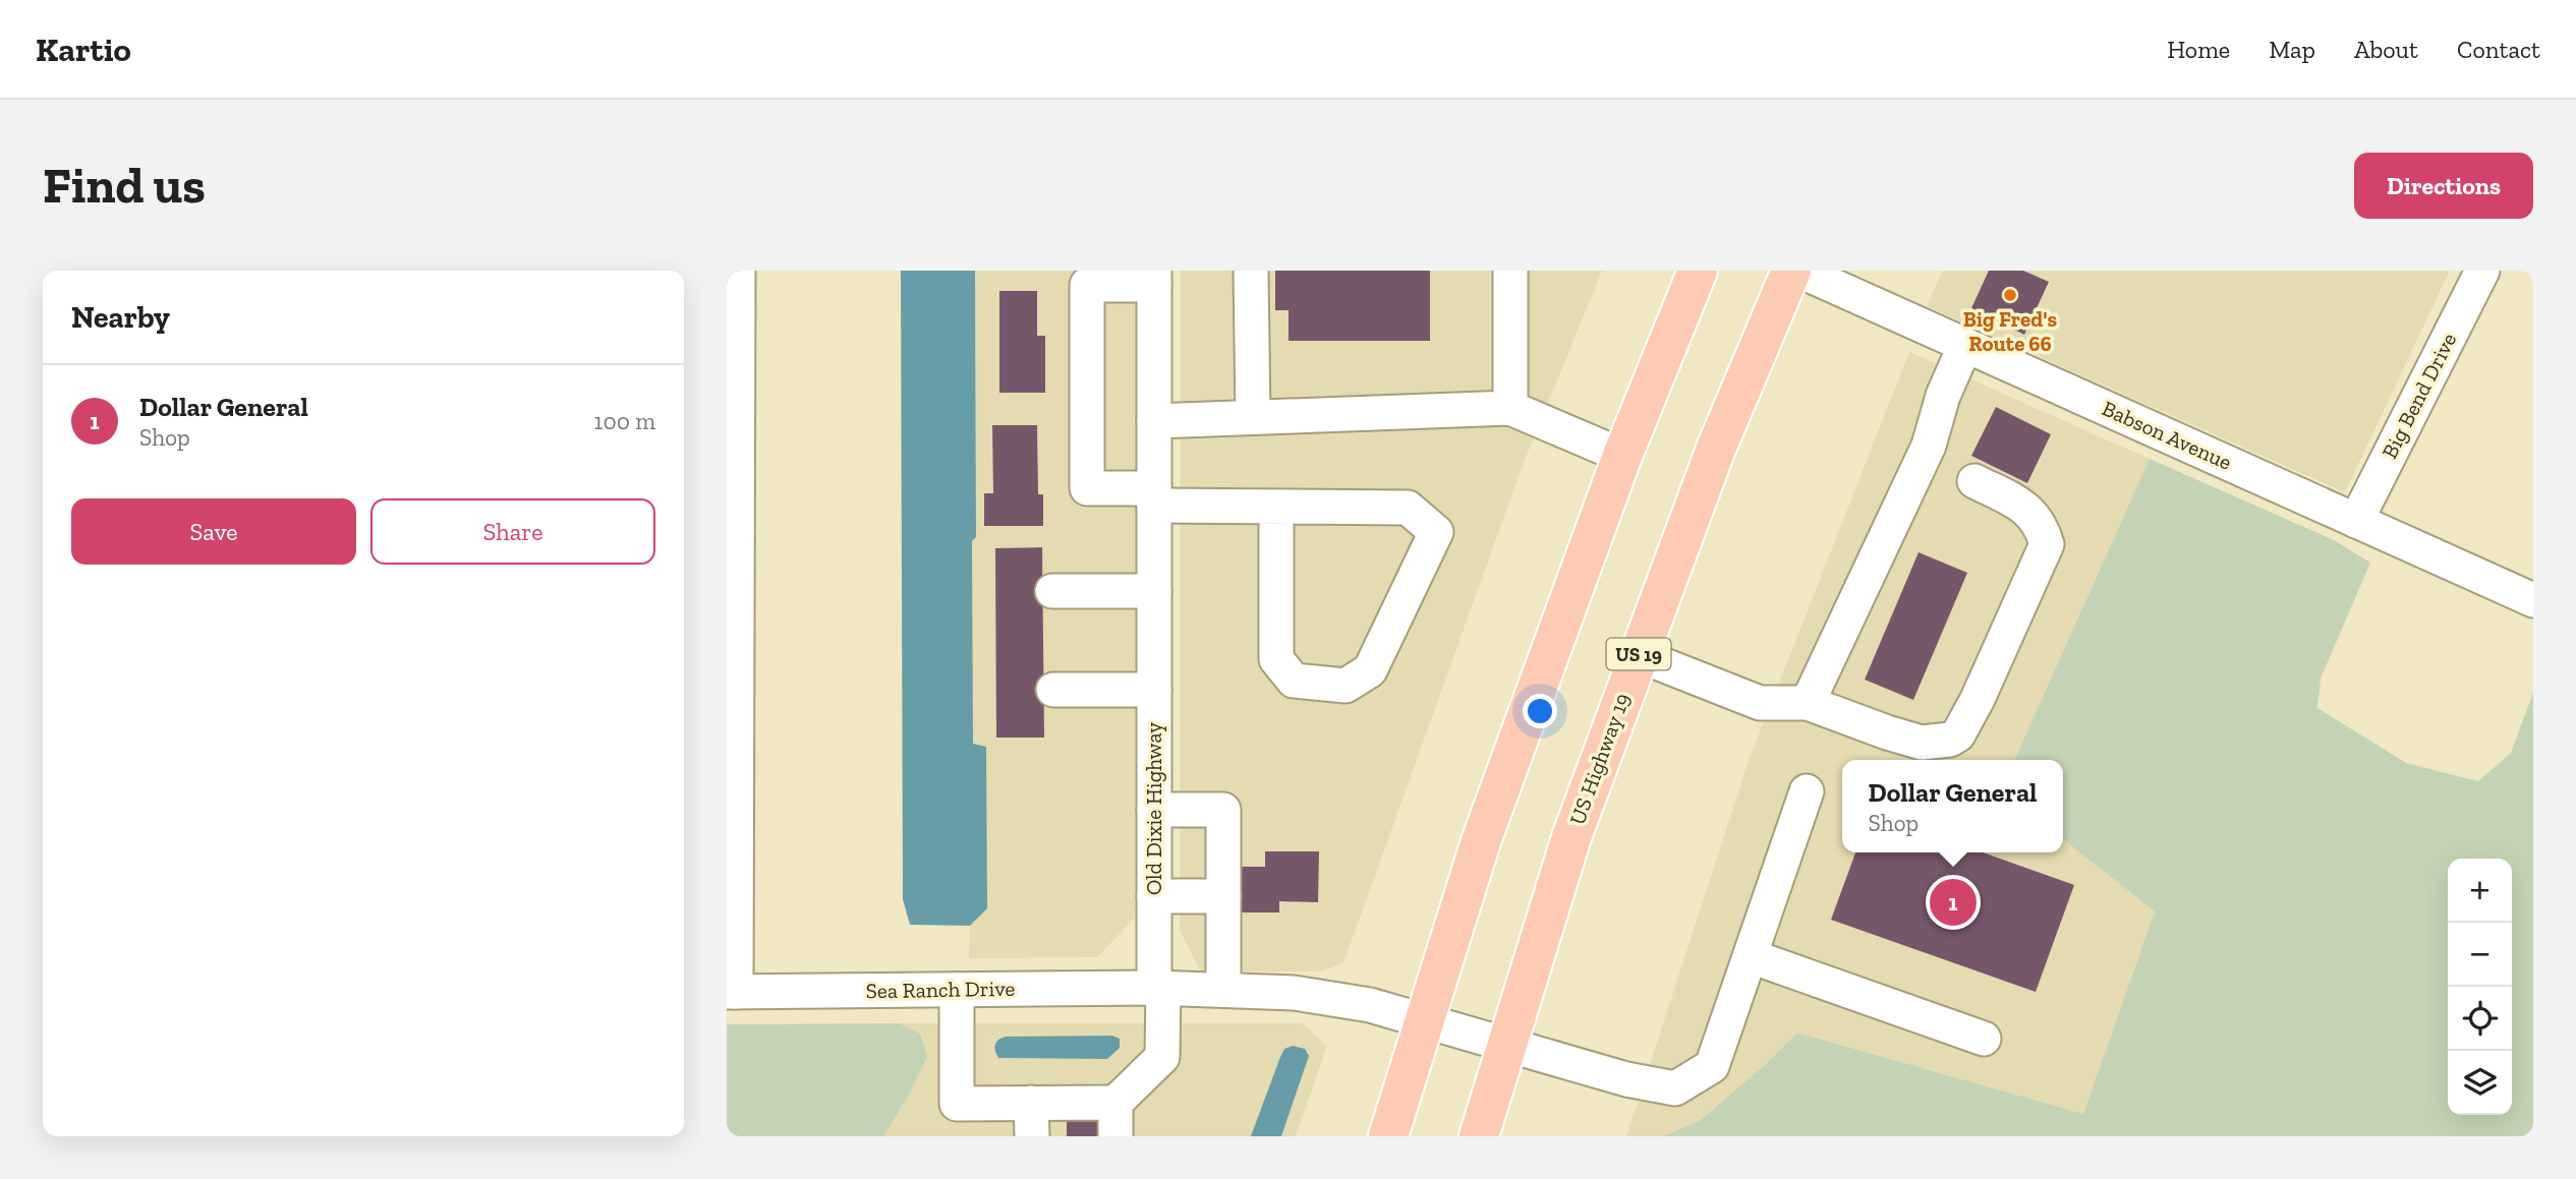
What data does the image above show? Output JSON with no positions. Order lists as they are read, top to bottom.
{
  "streets": {
    "highway": ["US 19", "US Highway 19"],
    "street": [
      "Big Bend Drive",
      "Babson Avenue",
      "Old Dixie Highway",
      "Sea Ranch Drive"
    ]
  },
  "crossings": [
    ["Big Bend Drive", "Babson Avenue"],
    ["Old Dixie Highway", "Sea Ranch Drive"]
  ],
  "places": ["Big Fred's Route 66"],
  "page": {
    "header": "Kartio",
    "nav": [
      "Home",
      "Map",
      "About",
      "Contact"
    ],
    "buttons": [
      "Directions",
      ["Save", "Share"]
    ],
    "title": "Find us",
    "heading": "Nearby",
    "list": [
      {
        "mark": "1",
        "name": "Dollar General",
        "note": "Shop",
        "value": "100 m"
      }
    ],
    "popup": ["Dollar General", "Shop"],
    "map_buttons": ["+", "−"],
    "pins": "1"
  }
}
